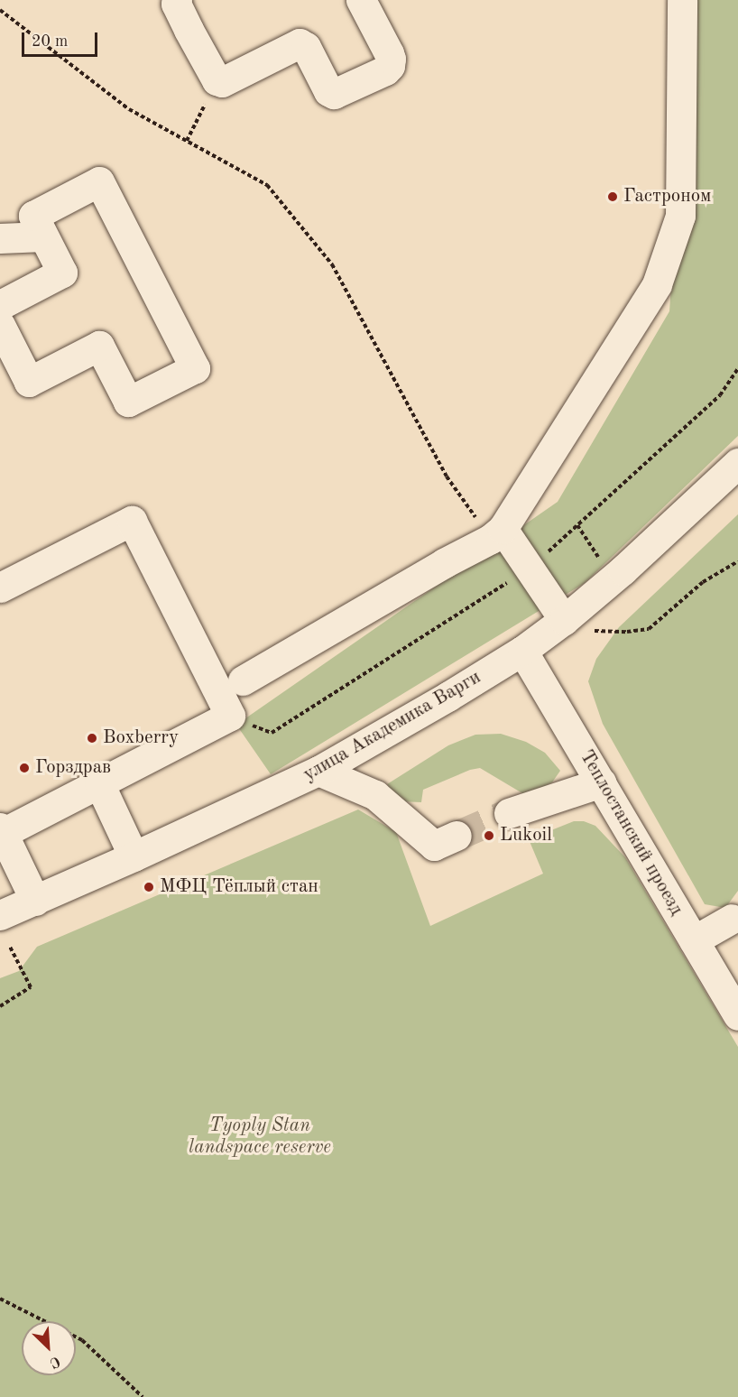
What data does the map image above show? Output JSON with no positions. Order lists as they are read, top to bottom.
{
  "streets": {
    "street": ["улица Академика Варги", "Теплостанский проезд"]
  },
  "crossings": [
    ["улица Академика Варги", "Теплостанский проезд"]
  ],
  "parks": ["Tyoply Stan landspace reserve"],
  "places": [
    "Гастроном",
    "Boxberry",
    "Горздрав",
    "Lukoil",
    "МФЦ Тёплый стан"
  ],
  "scale_bar": "20 m",
  "north": "bottom right"
}
